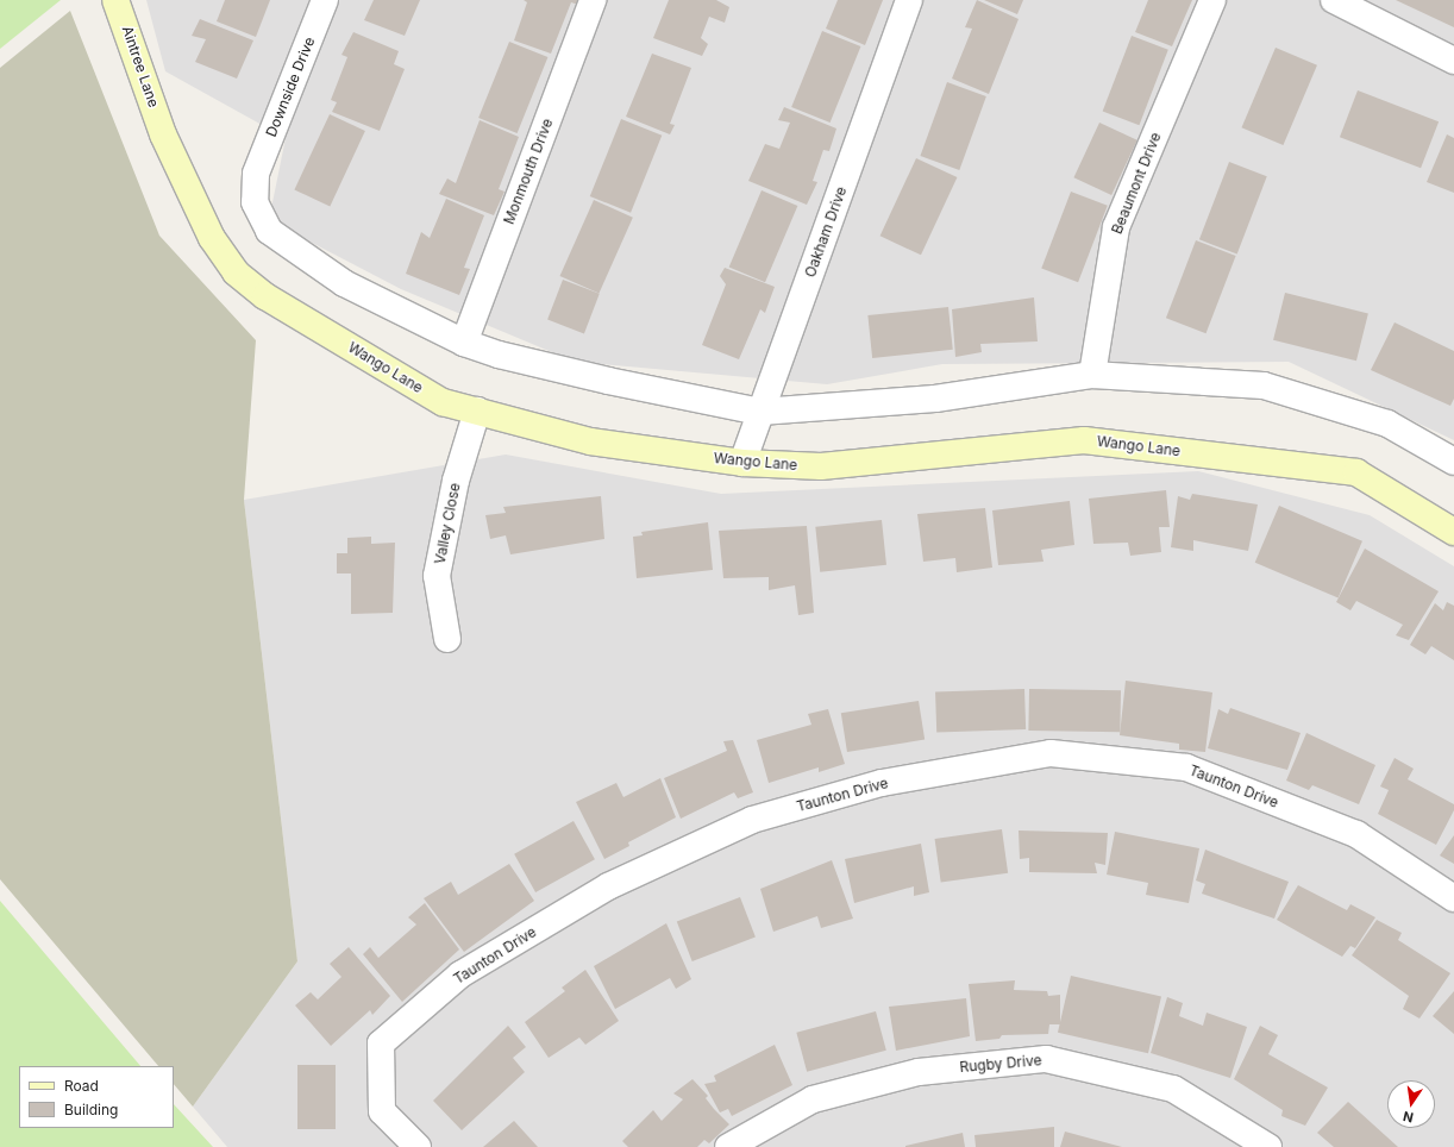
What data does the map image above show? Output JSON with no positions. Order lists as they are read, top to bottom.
{
  "streets": {
    "main road": ["Aintree Lane", "Wango Lane"],
    "street": [
      "Downside Drive",
      "Monmouth Drive",
      "Beaumont Drive",
      "Oakham Drive",
      "Valley Close",
      "Taunton Drive",
      "Rugby Drive"
    ]
  },
  "crossings": [
    ["Aintree Lane", "Wango Lane"],
    ["Downside Drive", "Monmouth Drive"],
    ["Oakham Drive", "Wango Lane"],
    ["Wango Lane", "Valley Close"]
  ],
  "legend": ["Road", "Building"],
  "north": "bottom"
}
